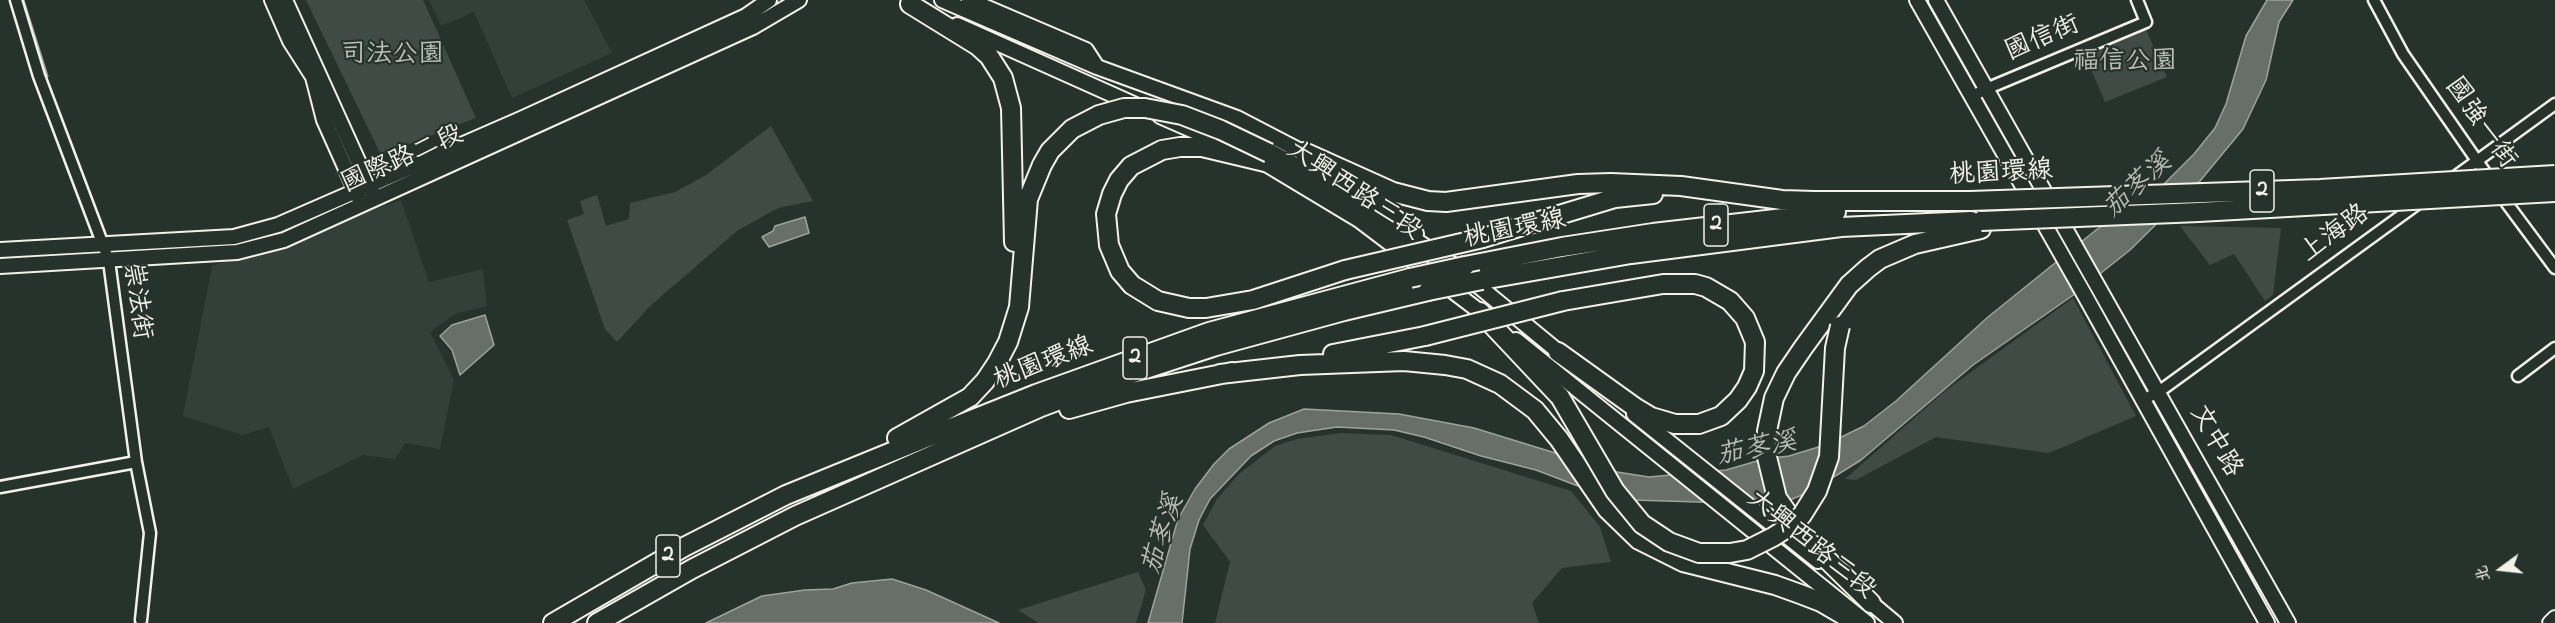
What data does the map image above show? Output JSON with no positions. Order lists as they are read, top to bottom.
{
  "streets": {
    "highway": ["桃園環線", "2"],
    "street": [
      "國信街",
      "國強一街",
      "國際路二段",
      "大興西路三段",
      "上海路",
      "崇法街",
      "文中路"
    ]
  },
  "crossings": [
    ["國信街", "文中路"],
    ["國強一街", "上海路"],
    ["國際路二段", "崇法街"],
    ["桃園環線", "2"],
    ["桃園環線", "大興西路三段"],
    ["上海路", "文中路"]
  ],
  "water": ["茄苳溪"],
  "parks": ["司法公園", "福信公園"],
  "north": "left"
}
